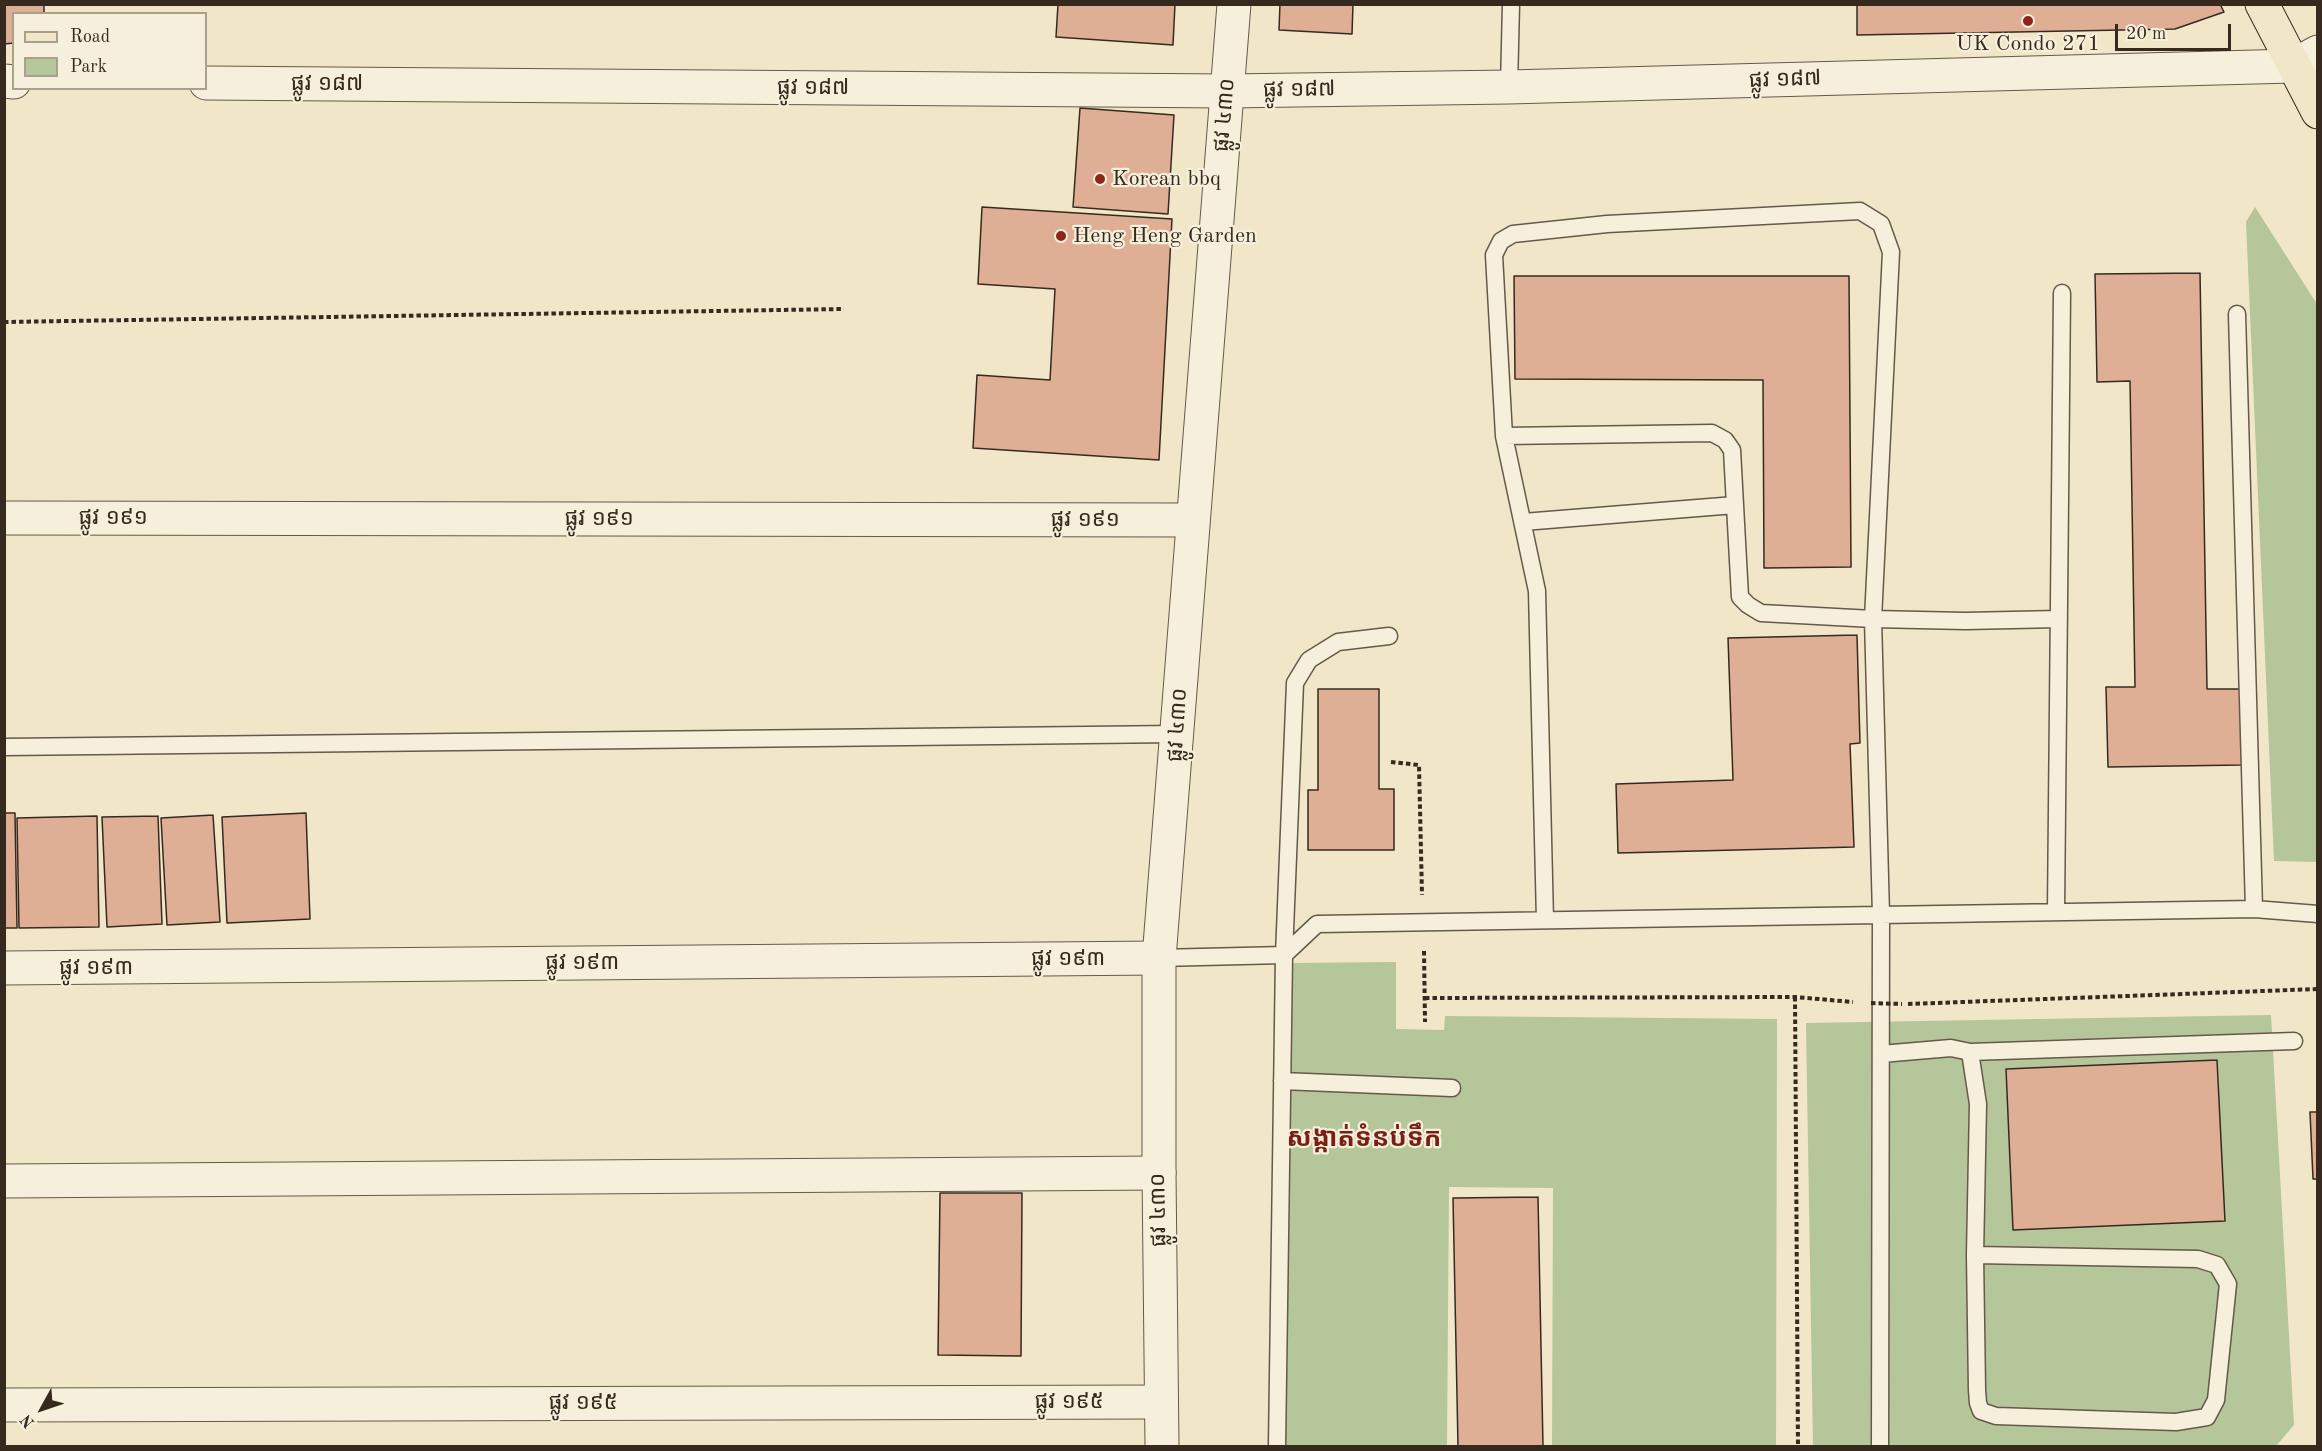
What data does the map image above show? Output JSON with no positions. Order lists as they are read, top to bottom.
{
  "streets": {
    "street": [
      "ផ្លូវ ១៨៧",
      "ផ្លូវ ៤៣០",
      "ផ្លូវ ១៩១",
      "ផ្លូវ ១៩៣",
      "ផ្លូវ ១៩៥"
    ]
  },
  "crossings": [
    ["ផ្លូវ ១៨៧", "ផ្លូវ ៤៣០"],
    ["ផ្លូវ ៤៣០", "ផ្លូវ ១៩១"],
    ["ផ្លូវ ៤៣០", "ផ្លូវ ១៩៣"],
    ["ផ្លូវ ៤៣០", "ផ្លូវ ១៩៥"]
  ],
  "districts": ["សង្កាត់ទំនប់ទឹក"],
  "places": ["UK Condo 271", "Korean bbq", "Heng Heng Garden"],
  "legend": ["Road", "Park"],
  "scale_bar": "20 m",
  "north": "bottom left"
}
